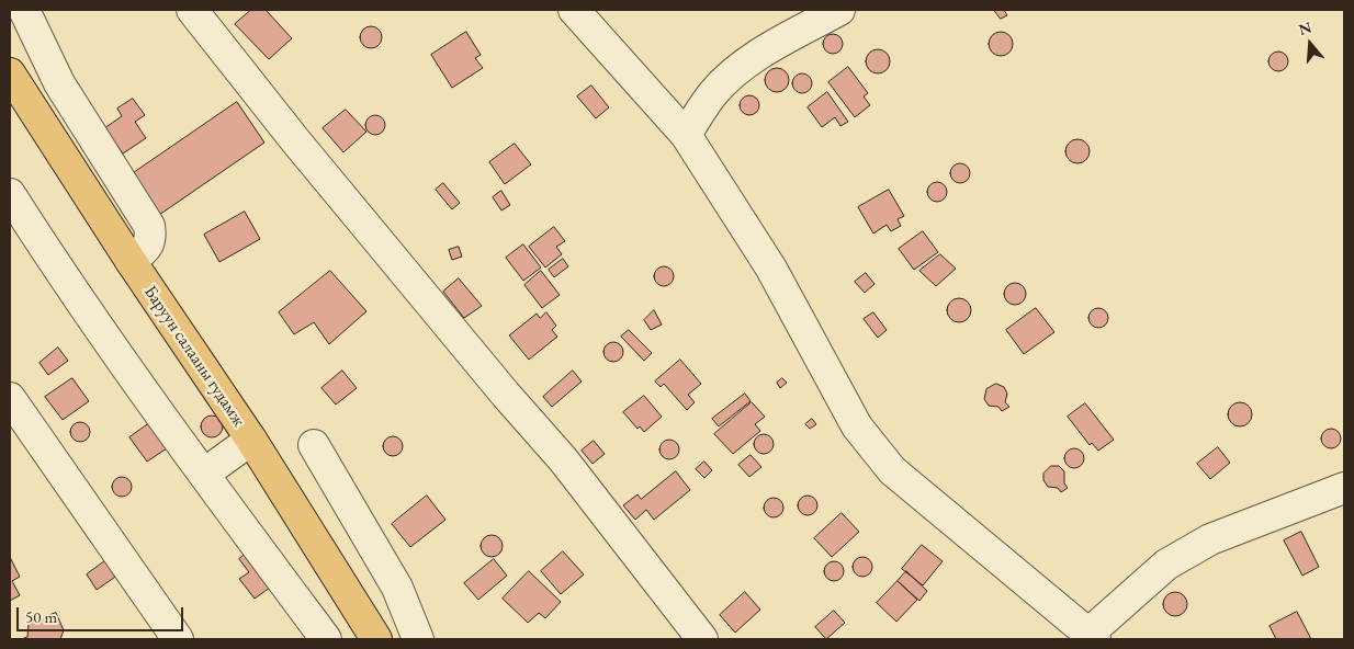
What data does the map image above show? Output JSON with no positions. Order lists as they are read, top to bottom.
{
  "streets": {
    "main road": ["Баруун салааны гудамж"]
  },
  "scale_bar": "50 m",
  "north": "top"
}
